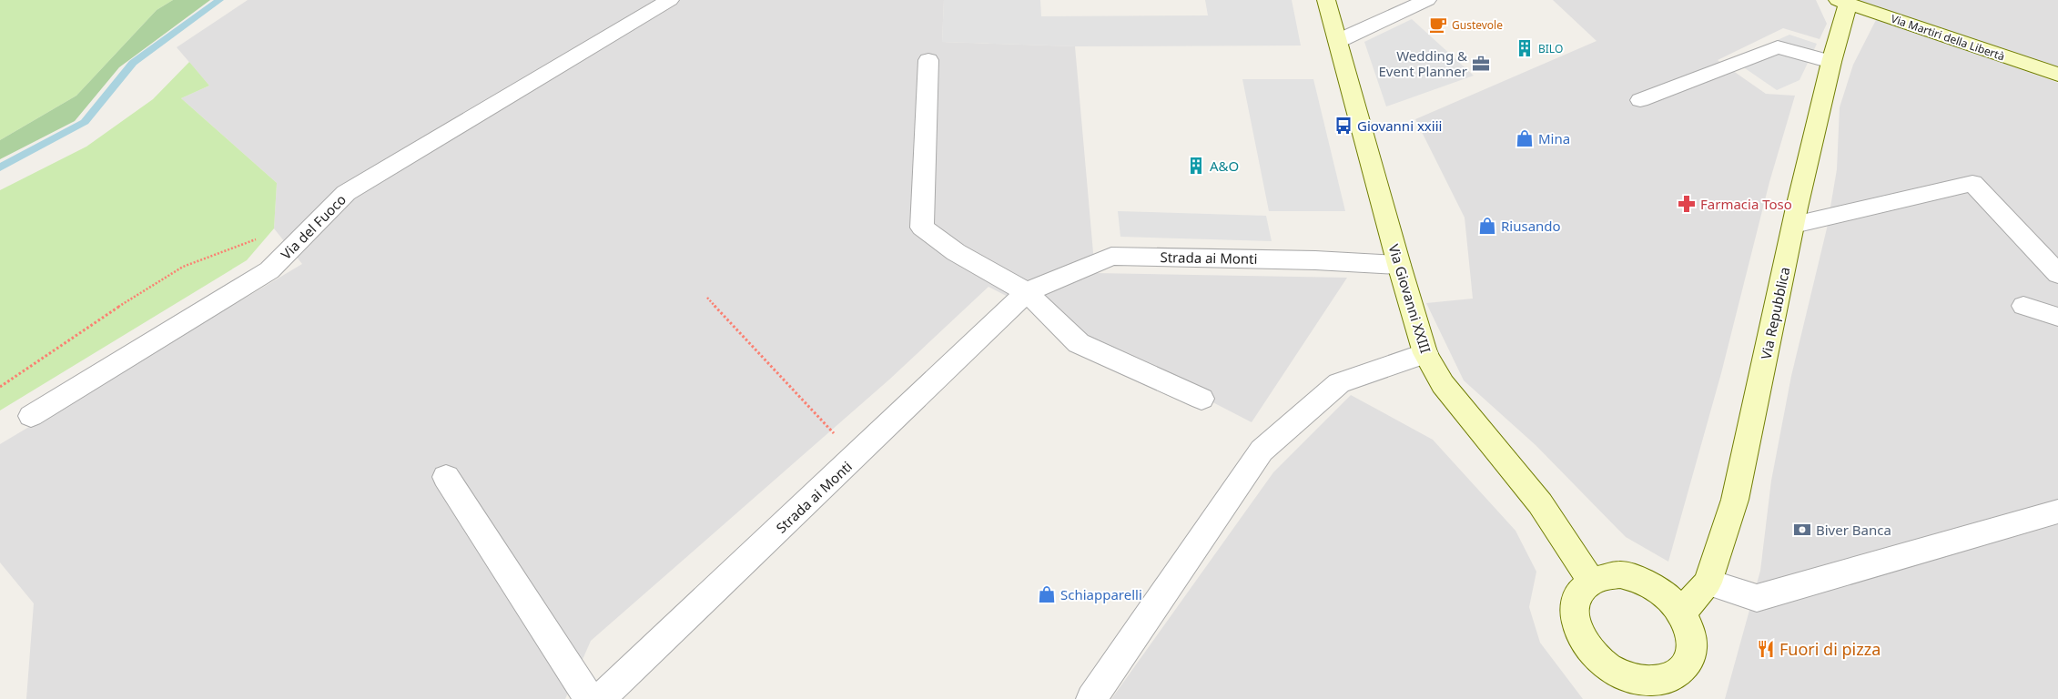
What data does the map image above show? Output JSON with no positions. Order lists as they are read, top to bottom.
{
  "streets": {
    "main road": ["Via Martiri della Libertà", "Via Giovanni XXIII", "Via Repubblica"],
    "street": ["Via del Fuoco", "Strada ai Monti"]
  },
  "crossings": [
    ["Via Martiri della Libertà", "Via Repubblica"],
    ["Strada ai Monti", "Via Giovanni XXIII"],
    ["Via Giovanni XXIII", "Via Repubblica"]
  ],
  "places": {
    "cafe": ["Gustevole"],
    "building": ["BILO", "A&O"],
    "office": ["Wedding & Event Planner"],
    "bus stop": ["Giovanni xxiii"],
    "shop": ["Mina", "Riusando", "Schiapparelli"],
    "pharmacy": ["Farmacia Toso"],
    "bank": ["Biver Banca"],
    "restaurant": ["Fuori di pizza"]
  }
}
